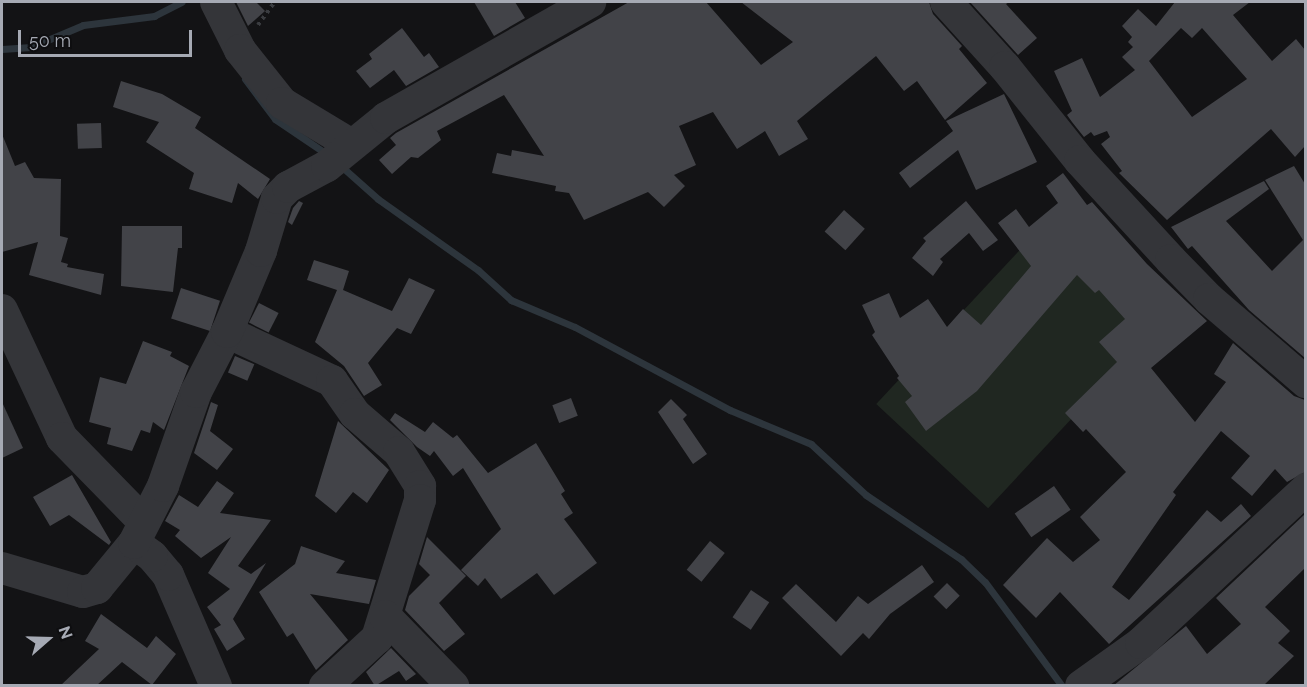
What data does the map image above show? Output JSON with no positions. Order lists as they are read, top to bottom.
{
  "scale_bar": "50 m",
  "north": "right"
}
